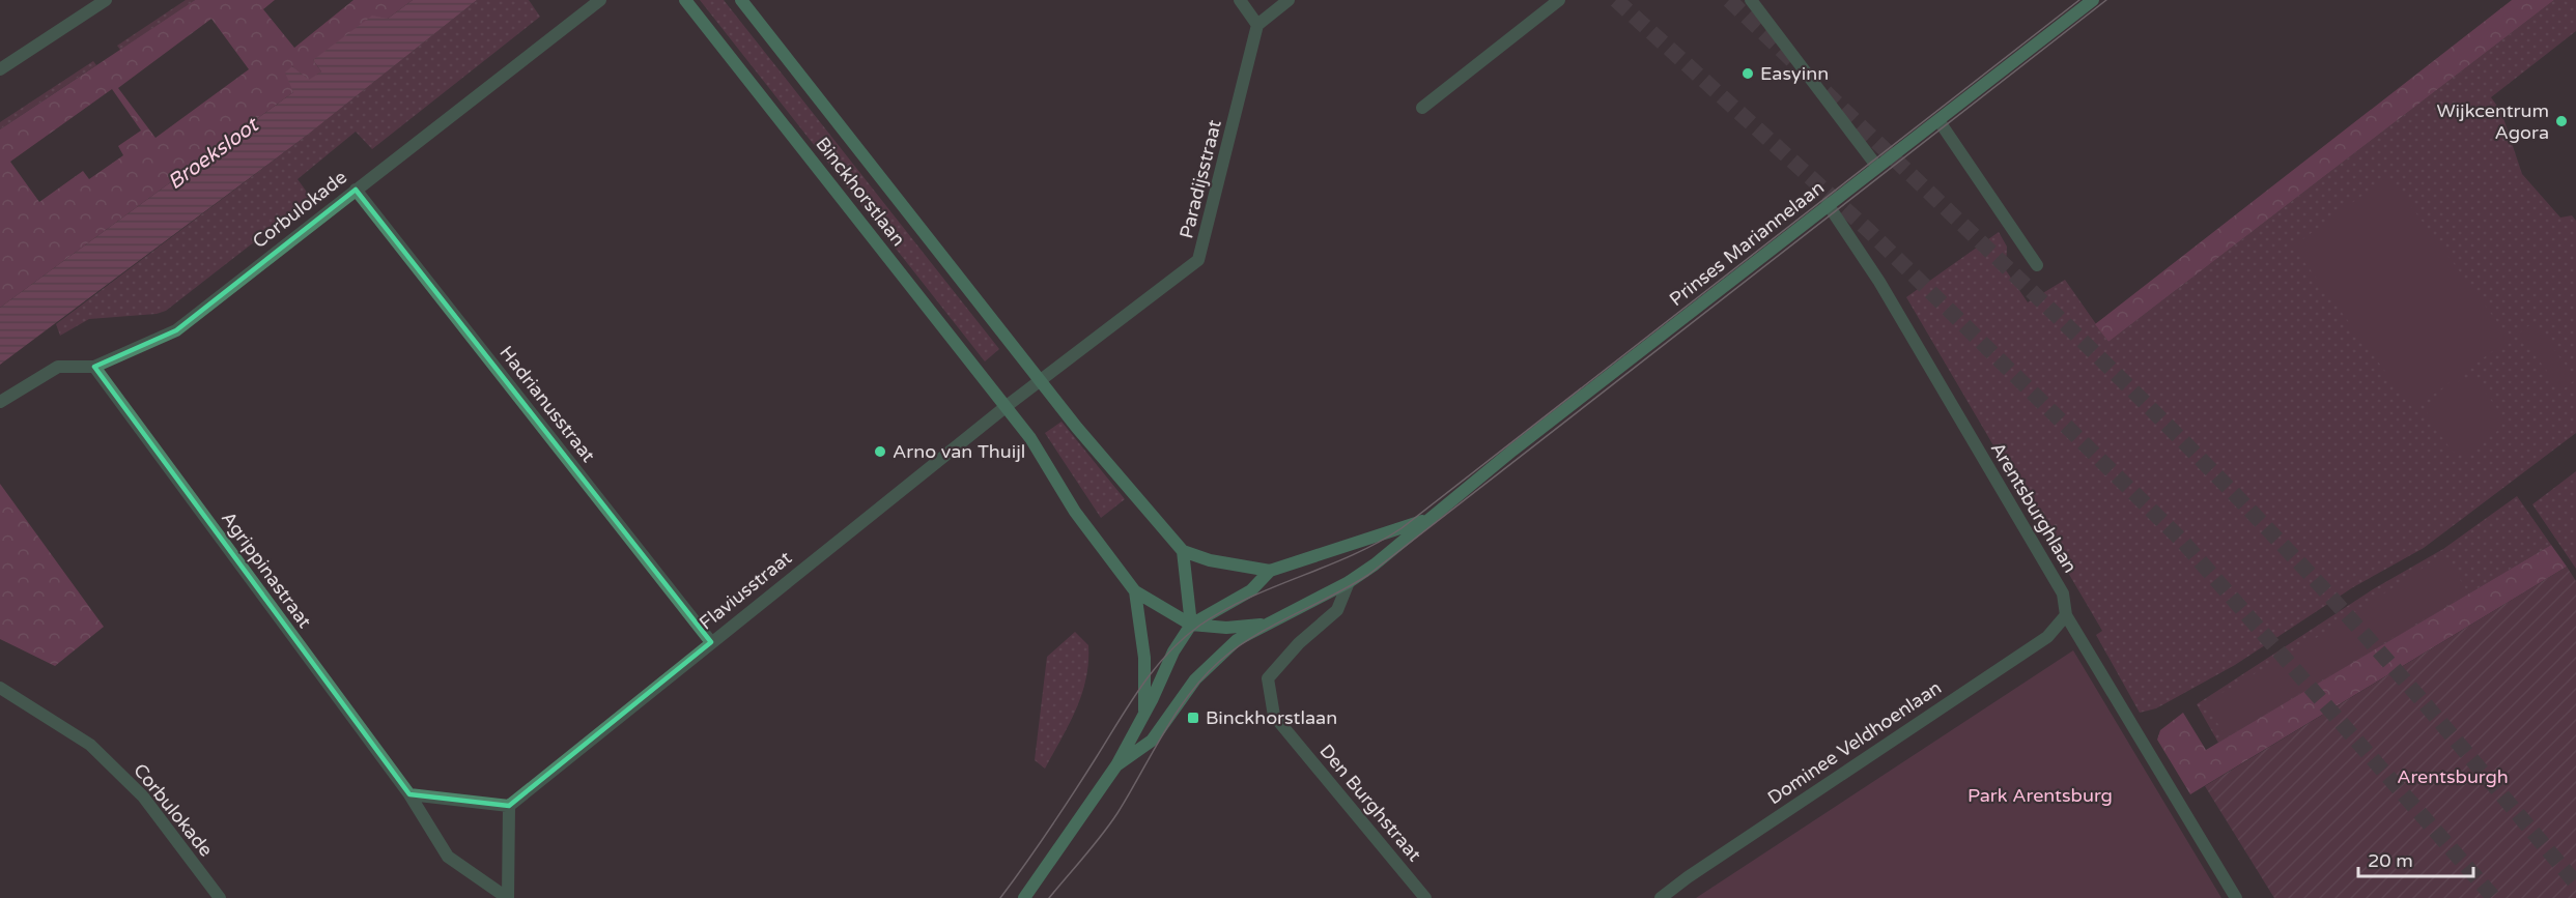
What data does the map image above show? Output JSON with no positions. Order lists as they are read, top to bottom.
{
  "streets": {
    "street": [
      "Paradijsstraat",
      "Binckhorstlaan",
      "Corbulokade",
      "Prinses Mariannelaan",
      "Hadrianusstraat",
      "Arentsburghlaan",
      "Agrippinastraat",
      "Flaviusstraat",
      "Dominee Veldhoenlaan",
      "Den Burghstraat"
    ]
  },
  "crossings": [
    ["Paradijsstraat", "Binckhorstlaan"],
    ["Binckhorstlaan", "Prinses Mariannelaan"],
    ["Binckhorstlaan", "Flaviusstraat"],
    ["Corbulokade", "Hadrianusstraat"],
    ["Corbulokade", "Agrippinastraat"],
    ["Prinses Mariannelaan", "Arentsburghlaan"],
    ["Prinses Mariannelaan", "Den Burghstraat"],
    ["Hadrianusstraat", "Flaviusstraat"],
    ["Arentsburghlaan", "Dominee Veldhoenlaan"],
    ["Agrippinastraat", "Flaviusstraat"]
  ],
  "water": ["Broeksloot"],
  "parks": ["Arentsburgh", "Park Arentsburg"],
  "places": {
    "other": ["Easyinn", "Wijkcentrum Agora", "Arno van Thuijl"],
    "transit": ["Binckhorstlaan"]
  },
  "scale_bar": "20 m"
}
